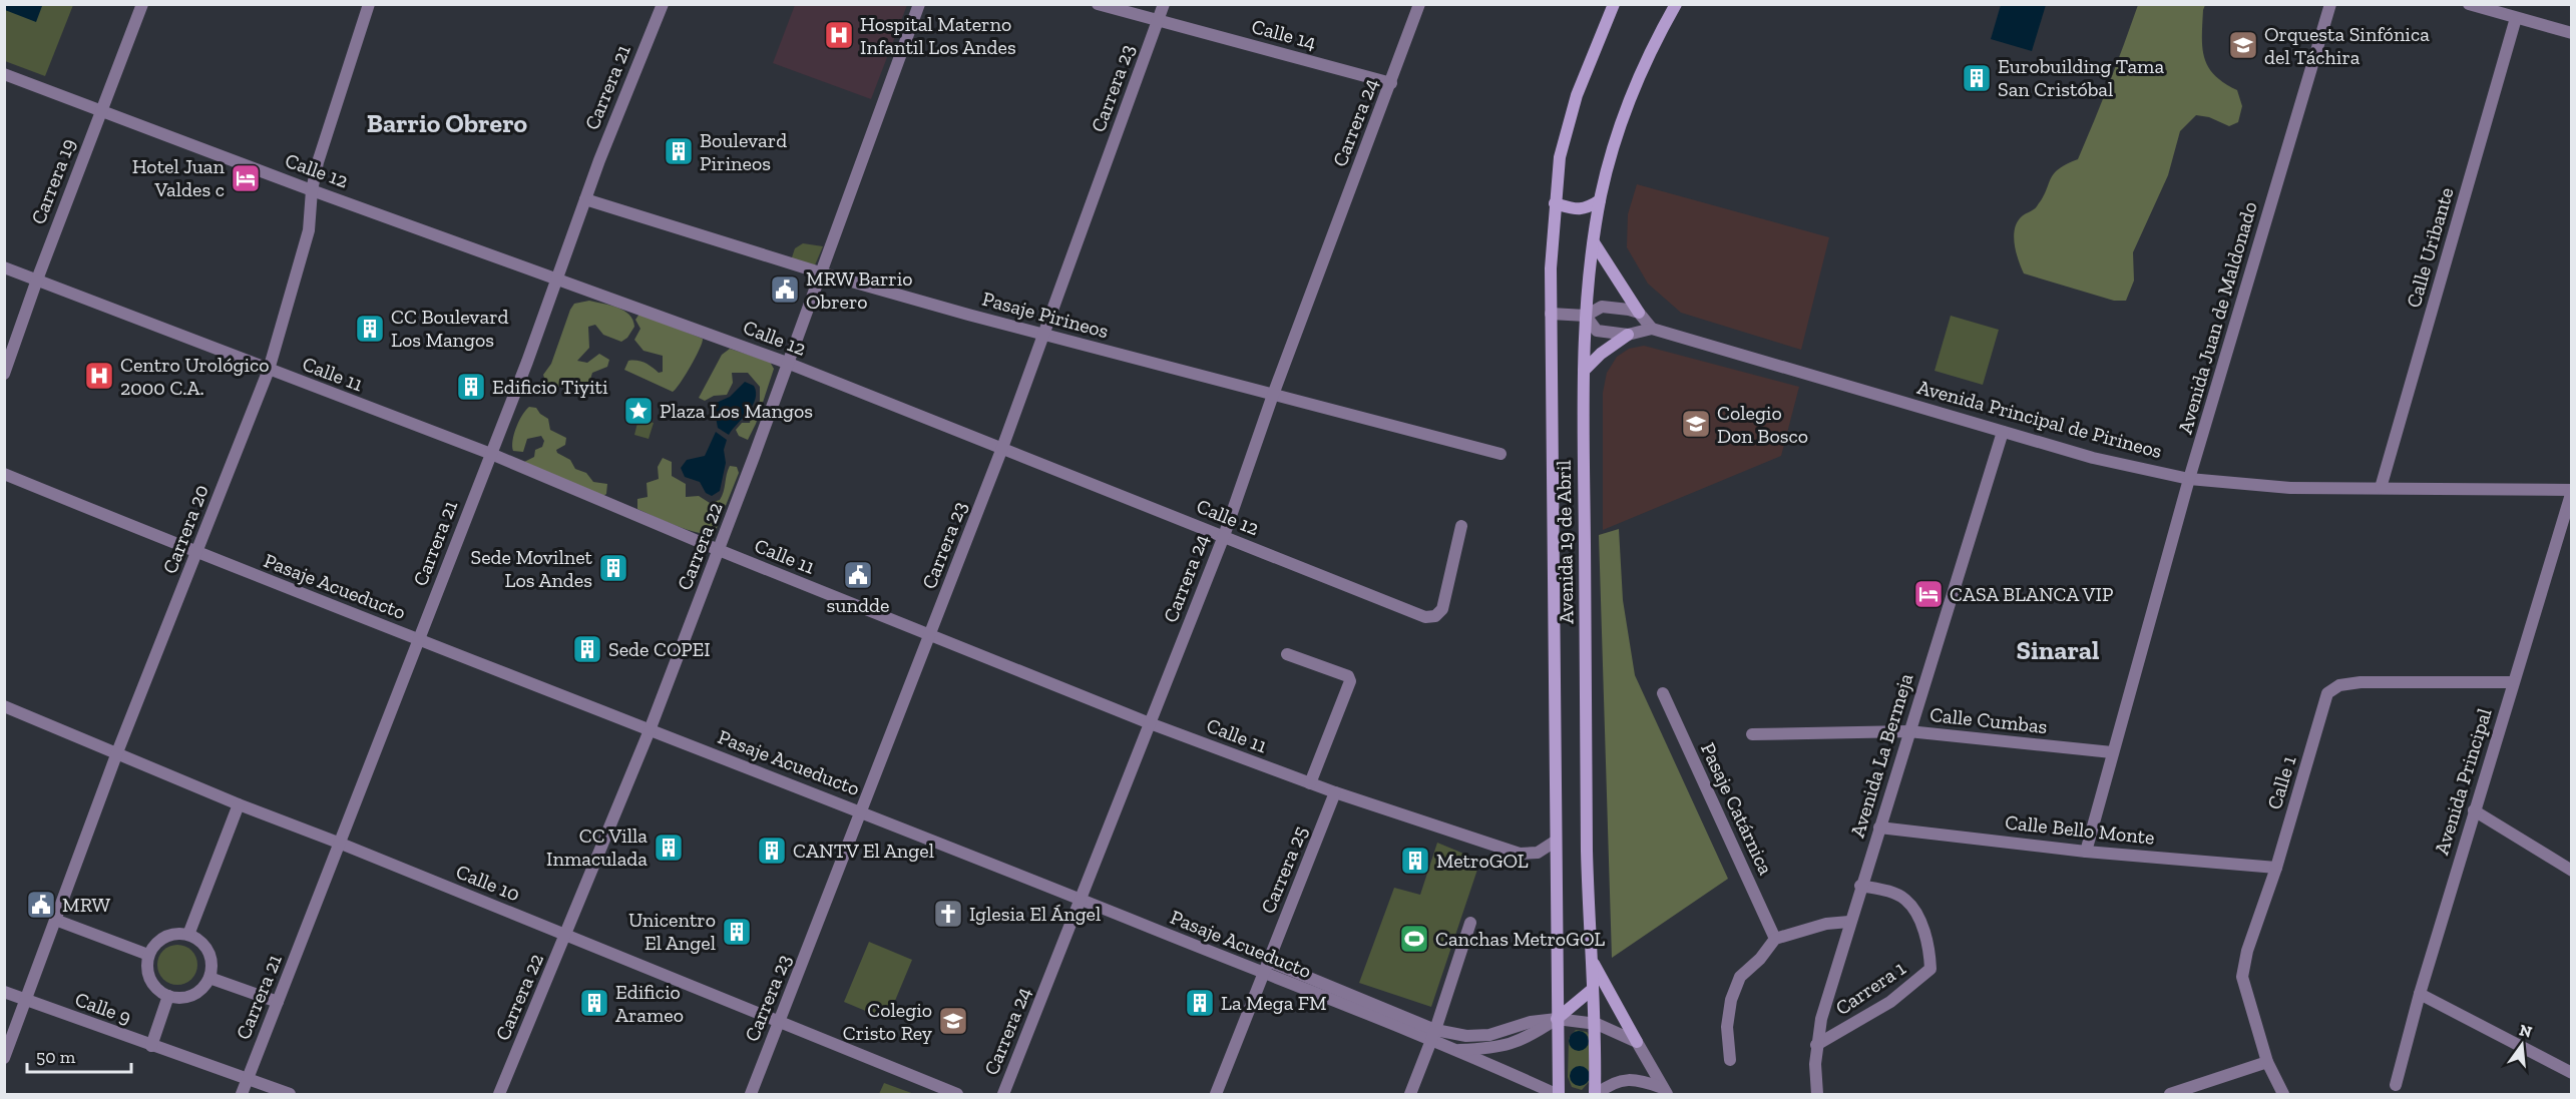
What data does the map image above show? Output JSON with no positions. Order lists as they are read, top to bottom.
{
  "streets": {
    "main road": ["Avenida 19 de Abril"],
    "street": [
      "Calle 14",
      "Carrera 21",
      "Carrera 23",
      "Carrera 24",
      "Calle 12",
      "Carrera 19",
      "Calle Uribante",
      "Pasaje Pirineos",
      "Avenida Juan de Maldonado",
      "Calle 11",
      "Avenida Principal de Pirineos",
      "Carrera 20",
      "Carrera 22",
      "Pasaje Acueducto",
      "Calle Cumbas",
      "Avenida La Bermeja",
      "Avenida Principal",
      "Calle 1",
      "Pasaje Catárnica",
      "Calle Bello Monte",
      "Carrera 25",
      "Calle 10",
      "Carrera 1",
      "Calle 9"
    ]
  },
  "crossings": [
    ["Calle 14", "Carrera 23"],
    ["Calle 14", "Carrera 24"],
    ["Carrera 21", "Calle 12"],
    ["Carrera 21", "Pasaje Pirineos"],
    ["Carrera 21", "Calle 11"],
    ["Carrera 21", "Pasaje Acueducto"],
    ["Carrera 21", "Calle 10"],
    ["Carrera 21", "Calle 9"],
    ["Carrera 23", "Calle 12"],
    ["Carrera 23", "Pasaje Pirineos"],
    ["Carrera 23", "Calle 11"],
    ["Carrera 23", "Pasaje Acueducto"],
    ["Carrera 23", "Calle 10"],
    ["Carrera 24", "Calle 12"],
    ["Carrera 24", "Pasaje Pirineos"],
    ["Carrera 24", "Calle 11"],
    ["Carrera 24", "Pasaje Acueducto"],
    ["Calle 12", "Carrera 19"],
    ["Calle 12", "Carrera 20"],
    ["Calle 12", "Carrera 22"],
    ["Carrera 19", "Calle 11"],
    ["Calle Uribante", "Avenida Principal de Pirineos"],
    ["Pasaje Pirineos", "Carrera 22"],
    ["Avenida Juan de Maldonado", "Avenida Principal de Pirineos"],
    ["Avenida Juan de Maldonado", "Calle Cumbas"],
    ["Avenida Juan de Maldonado", "Calle Bello Monte"],
    ["Calle 11", "Carrera 20"],
    ["Calle 11", "Avenida 19 de Abril"],
    ["Calle 11", "Carrera 22"],
    ["Calle 11", "Carrera 25"],
    ["Avenida Principal de Pirineos", "Avenida La Bermeja"],
    ["Avenida Principal de Pirineos", "Avenida Principal"],
    ["Carrera 20", "Pasaje Acueducto"],
    ["Carrera 20", "Calle 10"],
    ["Carrera 20", "Calle 9"],
    ["Avenida 19 de Abril", "Pasaje Acueducto"],
    ["Carrera 22", "Pasaje Acueducto"],
    ["Carrera 22", "Calle 10"],
    ["Pasaje Acueducto", "Carrera 25"],
    ["Calle Cumbas", "Avenida La Bermeja"],
    ["Avenida La Bermeja", "Calle Bello Monte"],
    ["Avenida La Bermeja", "Carrera 1"],
    ["Avenida Principal", "Calle 1"],
    ["Calle 1", "Calle Bello Monte"]
  ],
  "districts": ["Barrio Obrero", "Sinaral"],
  "places": {
    "hospital": ["Hospital Materno Infantil Los Andes", "Centro Urológico 2000 C.A."],
    "school or university": ["Orquesta Sinfónica del Táchira", "Colegio Don Bosco", "Colegio Cristo Rey"],
    "building": [
      "Eurobuilding Tama San Cristóbal",
      "Boulevard Pirineos",
      "CC Boulevard Los Mangos",
      "Edificio Tiyiti",
      "Sede Movilnet Los Andes",
      "Sede COPEI",
      "CC Villa Inmaculada",
      "CANTV El Angel",
      "MetroGOL",
      "Unicentro El Angel",
      "Edificio Arameo",
      "La Mega FM"
    ],
    "hotel": ["Hotel Juan Valdes c", "CASA BLANCA VIP"],
    "public building": ["MRW Barrio Obrero", "sundde", "MRW"],
    "place": ["Plaza Los Mangos"],
    "church": ["Iglesia El Ángel"],
    "sports": ["Canchas MetroGOL"]
  },
  "scale_bar": "50 m",
  "north": "top"
}
